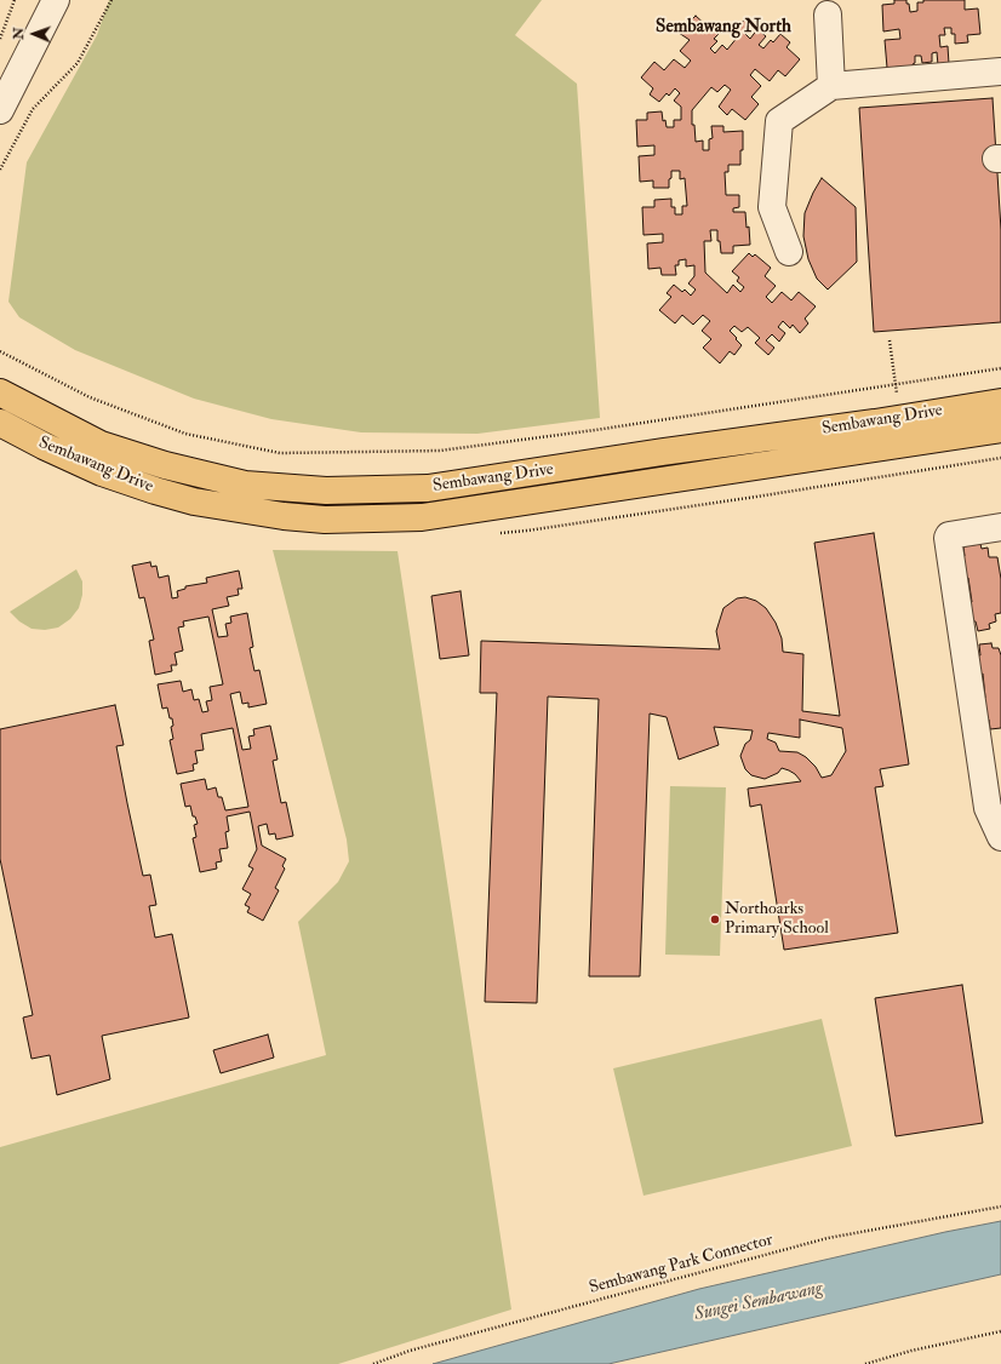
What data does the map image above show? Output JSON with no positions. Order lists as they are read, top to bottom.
{
  "streets": {
    "main road": ["Sembawang Drive"],
    "path": ["Sembawang Park Connector"]
  },
  "districts": ["Sembawang North"],
  "water": ["Sungei Sembawang"],
  "places": ["Northoarks Primary School"],
  "north": "left"
}
